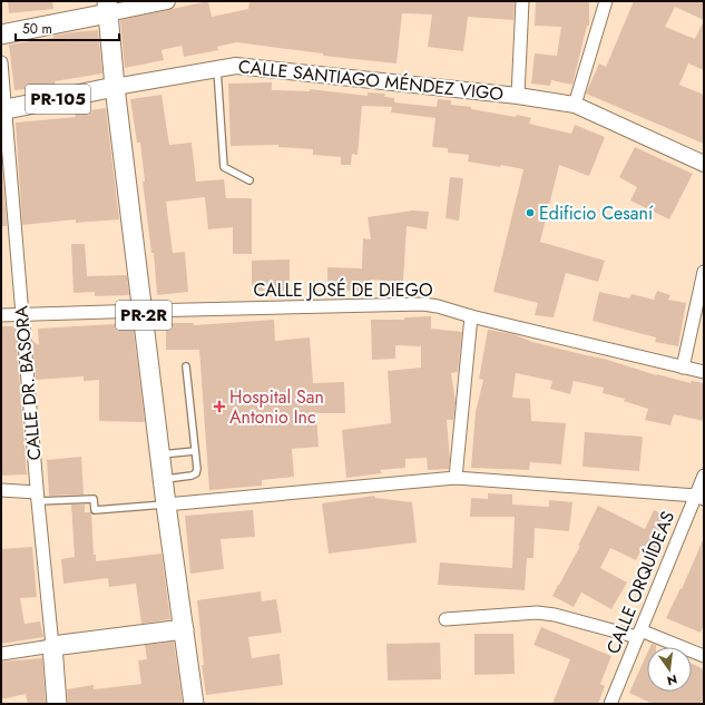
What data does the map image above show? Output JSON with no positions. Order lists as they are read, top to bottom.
{
  "streets": {
    "main road": [
      "CALLE SANTIAGO MÉNDEZ VIGO",
      "PR-105",
      "PR-2R",
      "CALLE DR. BASORA"
    ],
    "street": ["CALLE JOSÉ DE DIEGO", "CALLE ORQUÍDEAS"]
  },
  "crossings": [
    ["CALLE SANTIAGO MÉNDEZ VIGO", "PR-2R"],
    ["CALLE SANTIAGO MÉNDEZ VIGO", "CALLE DR. BASORA"],
    ["CALLE JOSÉ DE DIEGO", "PR-2R"],
    ["CALLE JOSÉ DE DIEGO", "CALLE DR. BASORA"]
  ],
  "places": {
    "other": ["Edificio Cesaní"],
    "health": ["Hospital San Antonio Inc"]
  },
  "scale_bar": "50 m",
  "north": "bottom"
}
